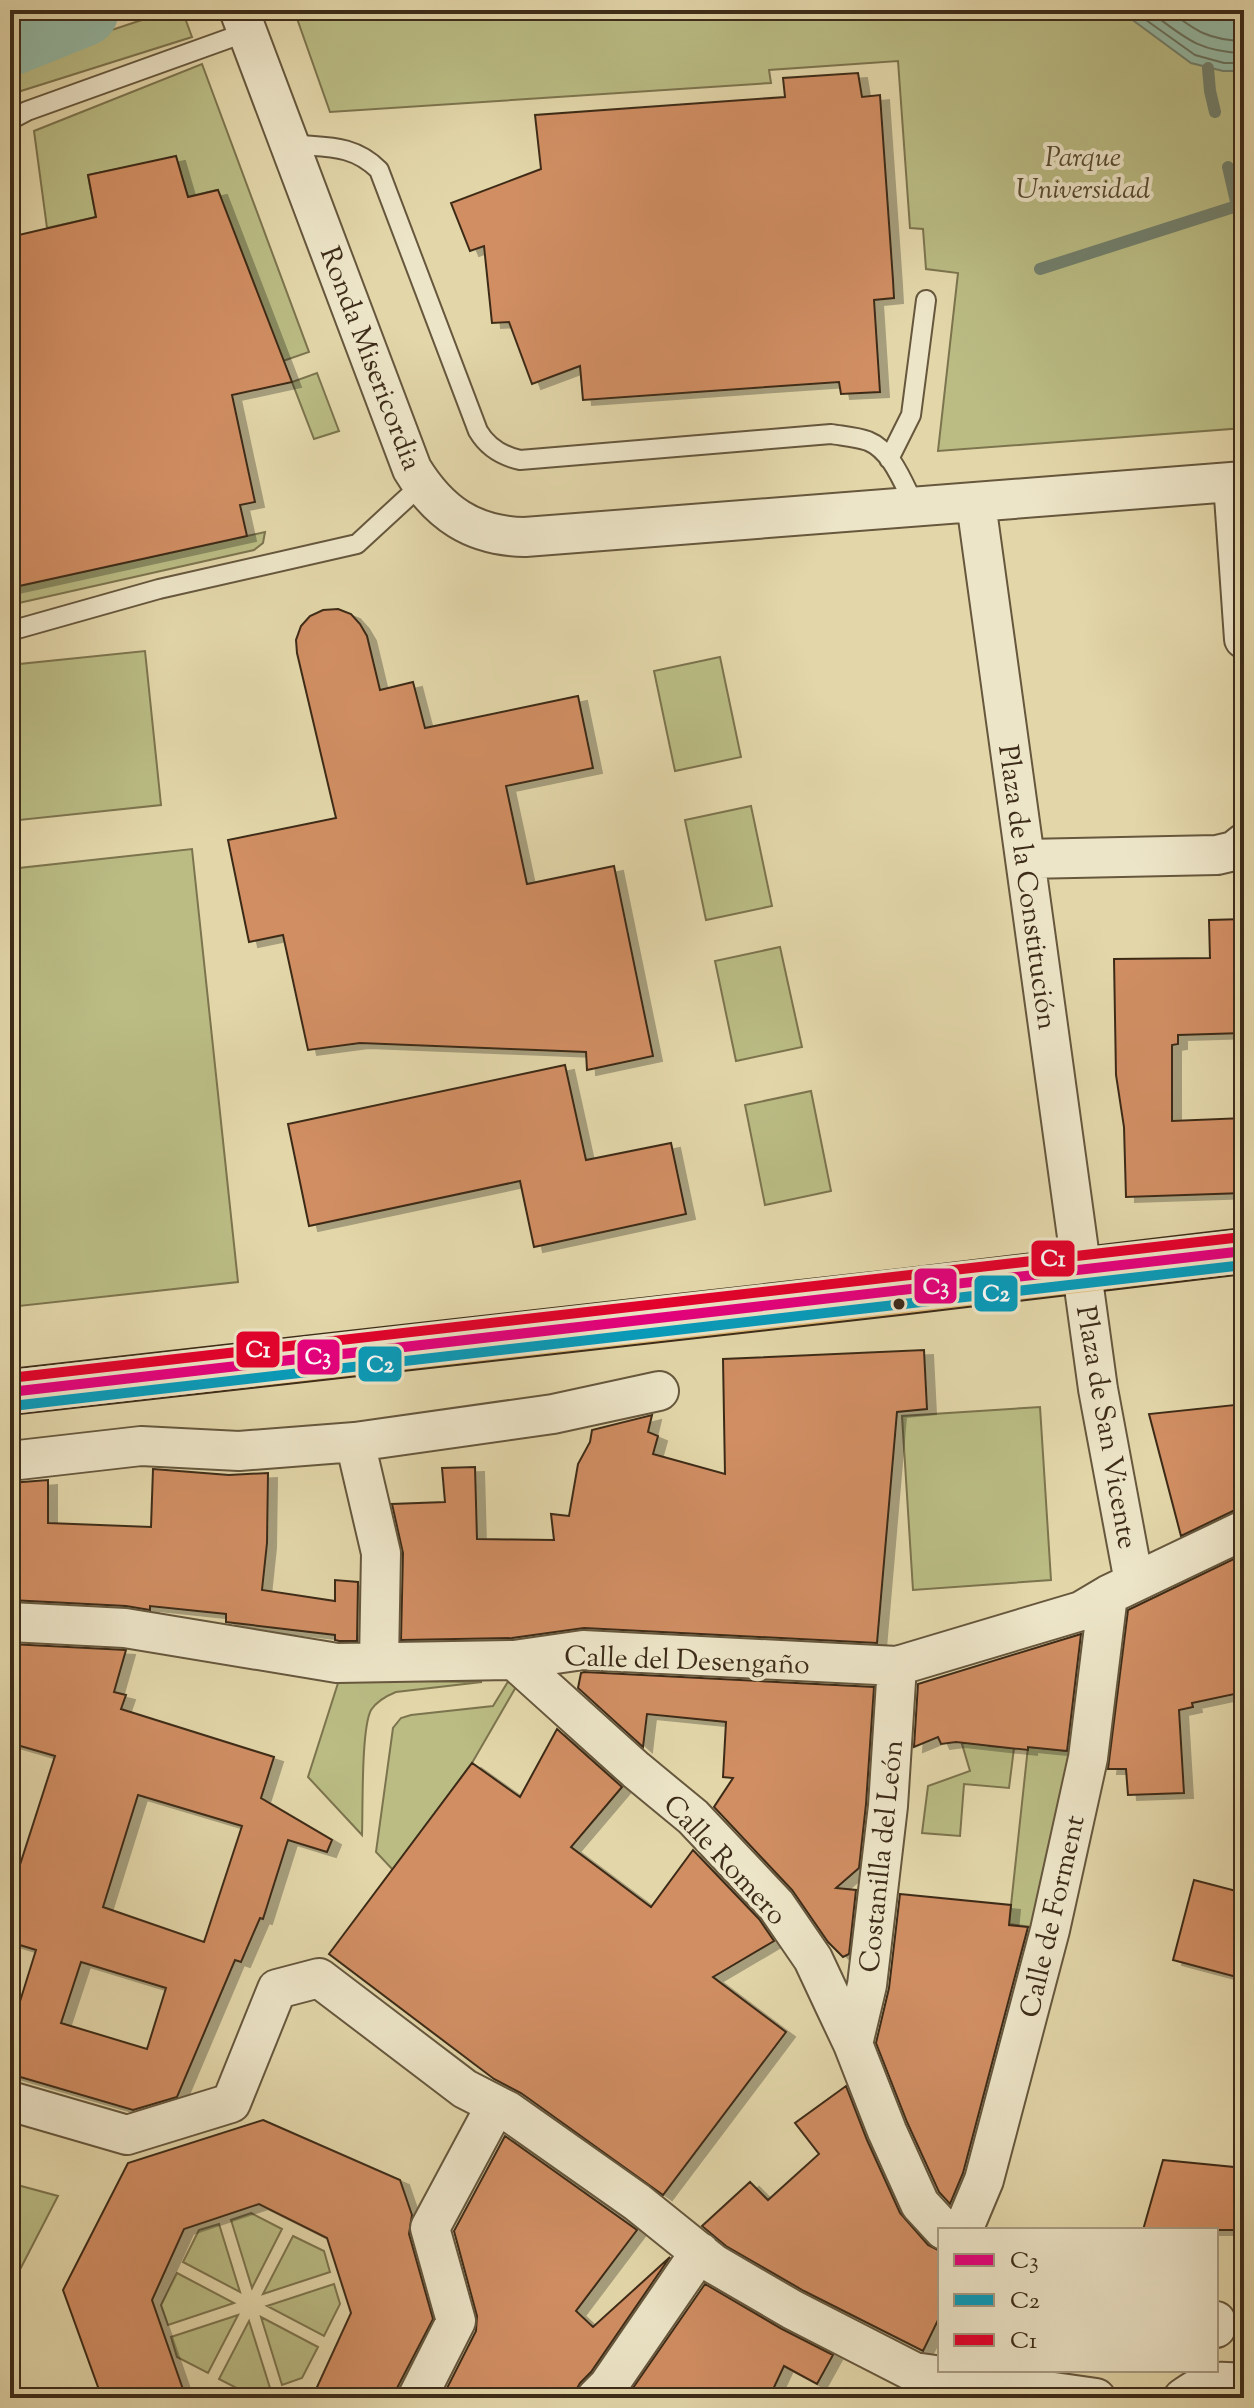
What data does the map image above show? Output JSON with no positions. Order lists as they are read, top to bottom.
{
  "streets": {
    "street": [
      "Ronda Misericordia",
      "Plaza de la Constitución",
      "Plaza de San Vicente",
      "Calle del Desengaño",
      "Costanilla del León",
      "Calle Romero",
      "Calle de Forment"
    ]
  },
  "crossings": [
    ["Ronda Misericordia", "Plaza de la Constitución"],
    ["Plaza de la Constitución", "Plaza de San Vicente"],
    ["Plaza de San Vicente", "Calle del Desengaño"],
    ["Plaza de San Vicente", "Calle de Forment"],
    ["Calle del Desengaño", "Costanilla del León"],
    ["Calle del Desengaño", "Calle Romero"],
    ["Calle del Desengaño", "Calle de Forment"],
    ["Costanilla del León", "Calle Romero"]
  ],
  "parks": ["Parque Universidad"],
  "lines": ["transit line C1", "transit line C3", "transit line C2"],
  "legend": ["C3", "C2", "C1"]
}
